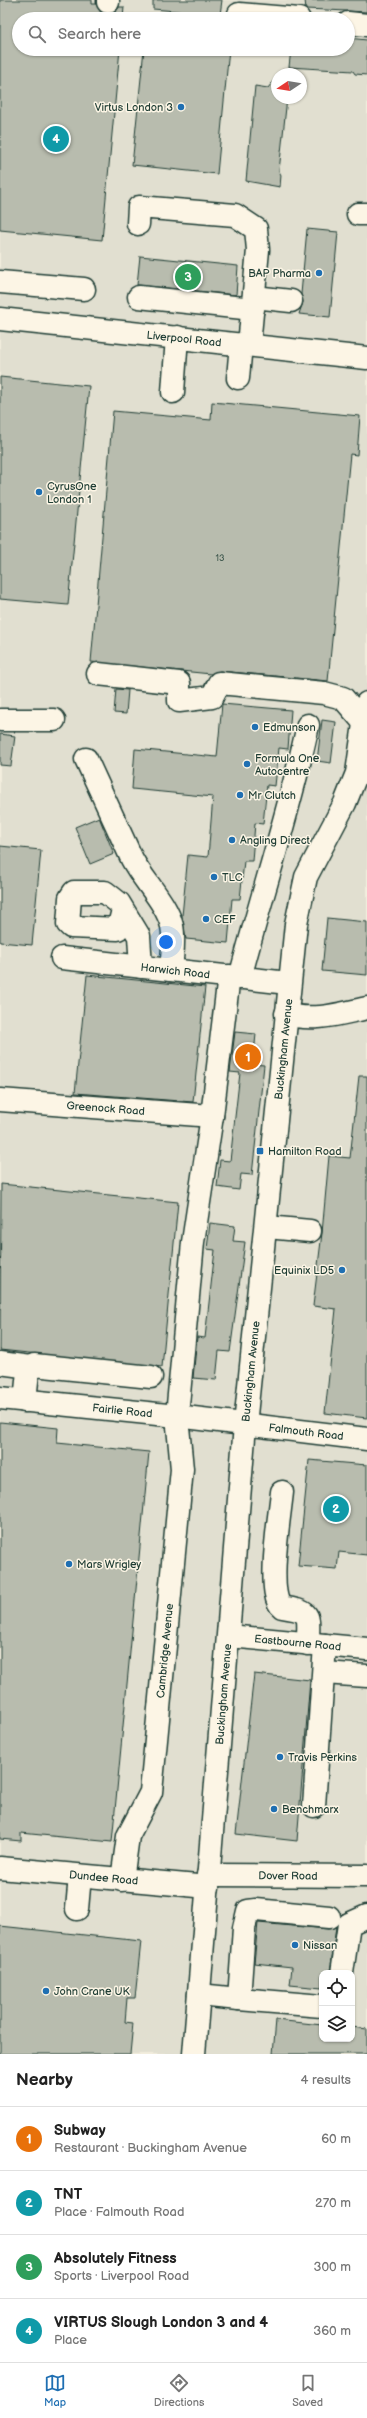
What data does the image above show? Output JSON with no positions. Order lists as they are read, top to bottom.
{
  "streets": {
    "street": [
      "Liverpool Road",
      "Harwich Road",
      "Buckingham Avenue",
      "Greenock Road",
      "Fairlie Road",
      "Falmouth Road",
      "Eastbourne Road",
      "Cambridge Avenue",
      "Dover Road",
      "Dundee Road"
    ]
  },
  "crossings": [
    ["Harwich Road", "Buckingham Avenue"],
    ["Harwich Road", "Cambridge Avenue"],
    ["Buckingham Avenue", "Fairlie Road"],
    ["Buckingham Avenue", "Falmouth Road"],
    ["Buckingham Avenue", "Eastbourne Road"],
    ["Buckingham Avenue", "Dover Road"],
    ["Buckingham Avenue", "Dundee Road"],
    ["Greenock Road", "Cambridge Avenue"],
    ["Fairlie Road", "Falmouth Road"],
    ["Fairlie Road", "Cambridge Avenue"],
    ["Cambridge Avenue", "Dundee Road"],
    ["Dover Road", "Dundee Road"]
  ],
  "places": {
    "other": [
      "Virtus London 3",
      "BAP Pharma",
      "CyrusOne London 1",
      "Edmunson",
      "Formula One Autocentre",
      "Mr Clutch",
      "Angling Direct",
      "TLC",
      "CEF",
      "Equinix LD5",
      "Mars Wrigley",
      "Travis Perkins",
      "Benchmarx",
      "Nissan",
      "John Crane UK"
    ],
    "transit": ["Hamilton Road"]
  },
  "house_numbers": ["13"],
  "north": "left",
  "page": {
    "search": "Search here",
    "pins": [
      "4",
      "3",
      "1",
      "2"
    ],
    "heading": ["Nearby", "4 results"],
    "list": [
      {
        "mark": "1",
        "name": "Subway",
        "note": "Restaurant · Buckingham Avenue",
        "value": "60 m"
      },
      {
        "mark": "2",
        "name": "TNT",
        "note": "Place · Falmouth Road",
        "value": "270 m"
      },
      {
        "mark": "3",
        "name": "Absolutely Fitness",
        "note": "Sports · Liverpool Road",
        "value": "300 m"
      },
      {
        "mark": "4",
        "name": "VIRTUS Slough London 3 and 4",
        "note": "Place",
        "value": "360 m"
      }
    ],
    "nav": ["Map", "Directions", "Saved"]
  }
}
